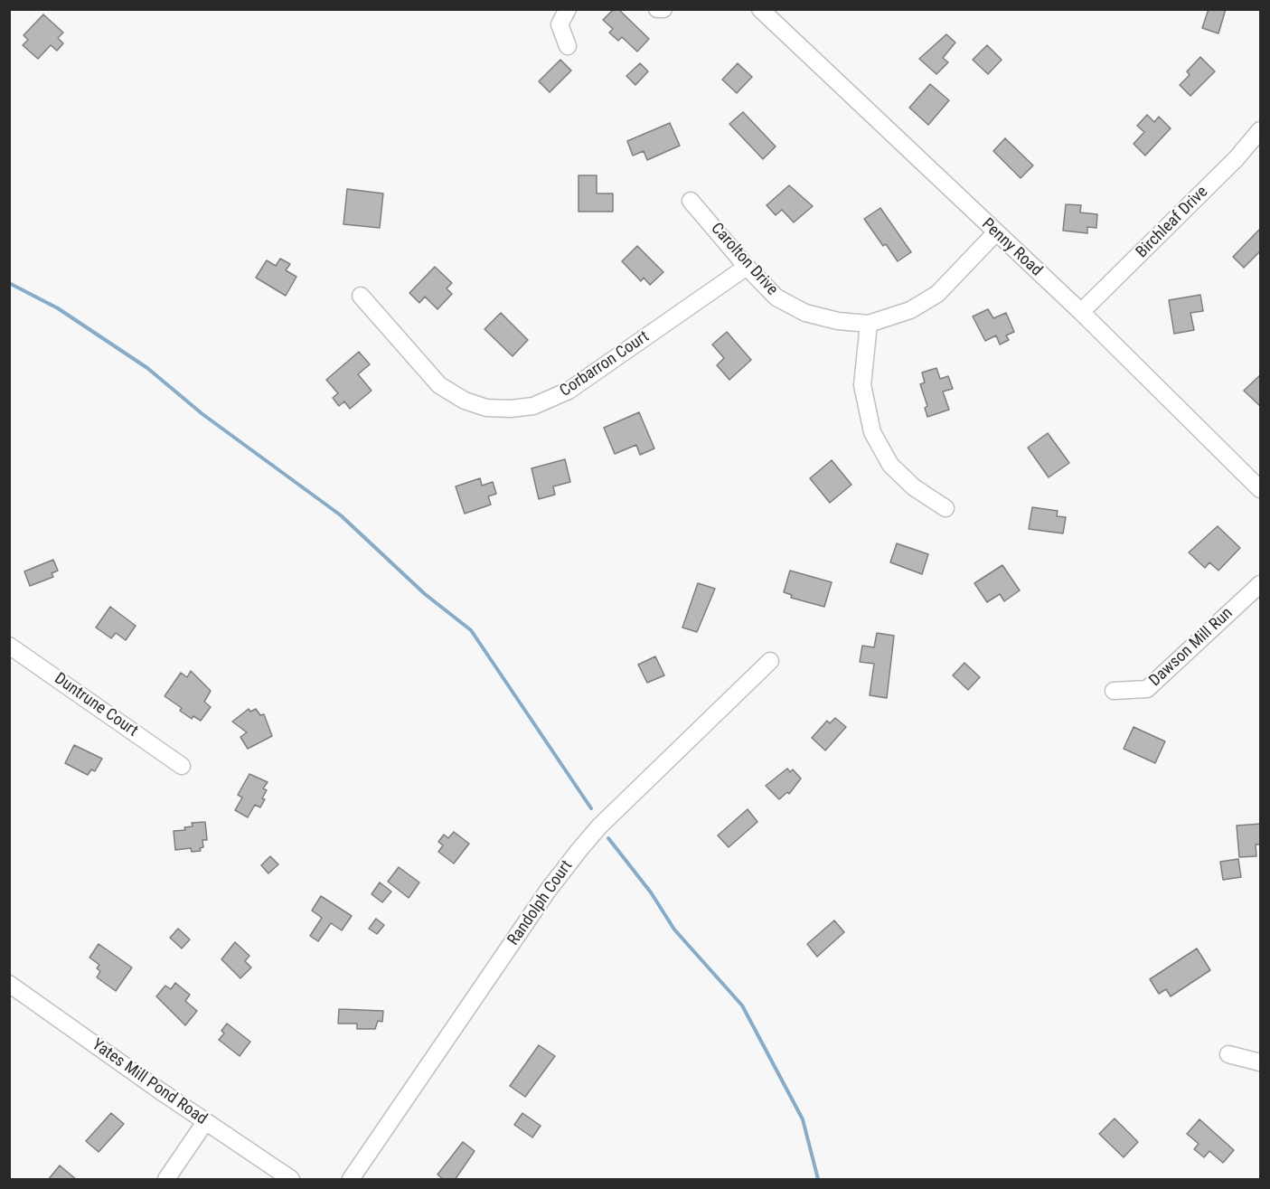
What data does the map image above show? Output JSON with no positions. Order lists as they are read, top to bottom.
{
  "streets": {
    "street": [
      "Birchleaf Drive",
      "Penny Road",
      "Carolton Drive",
      "Corbarron Court",
      "Dawson Mill Run",
      "Duntrune Court",
      "Randolph Court",
      "Yates Mill Pond Road"
    ]
  },
  "crossings": [
    ["Birchleaf Drive", "Penny Road"],
    ["Penny Road", "Carolton Drive"],
    ["Carolton Drive", "Corbarron Court"]
  ]
}
